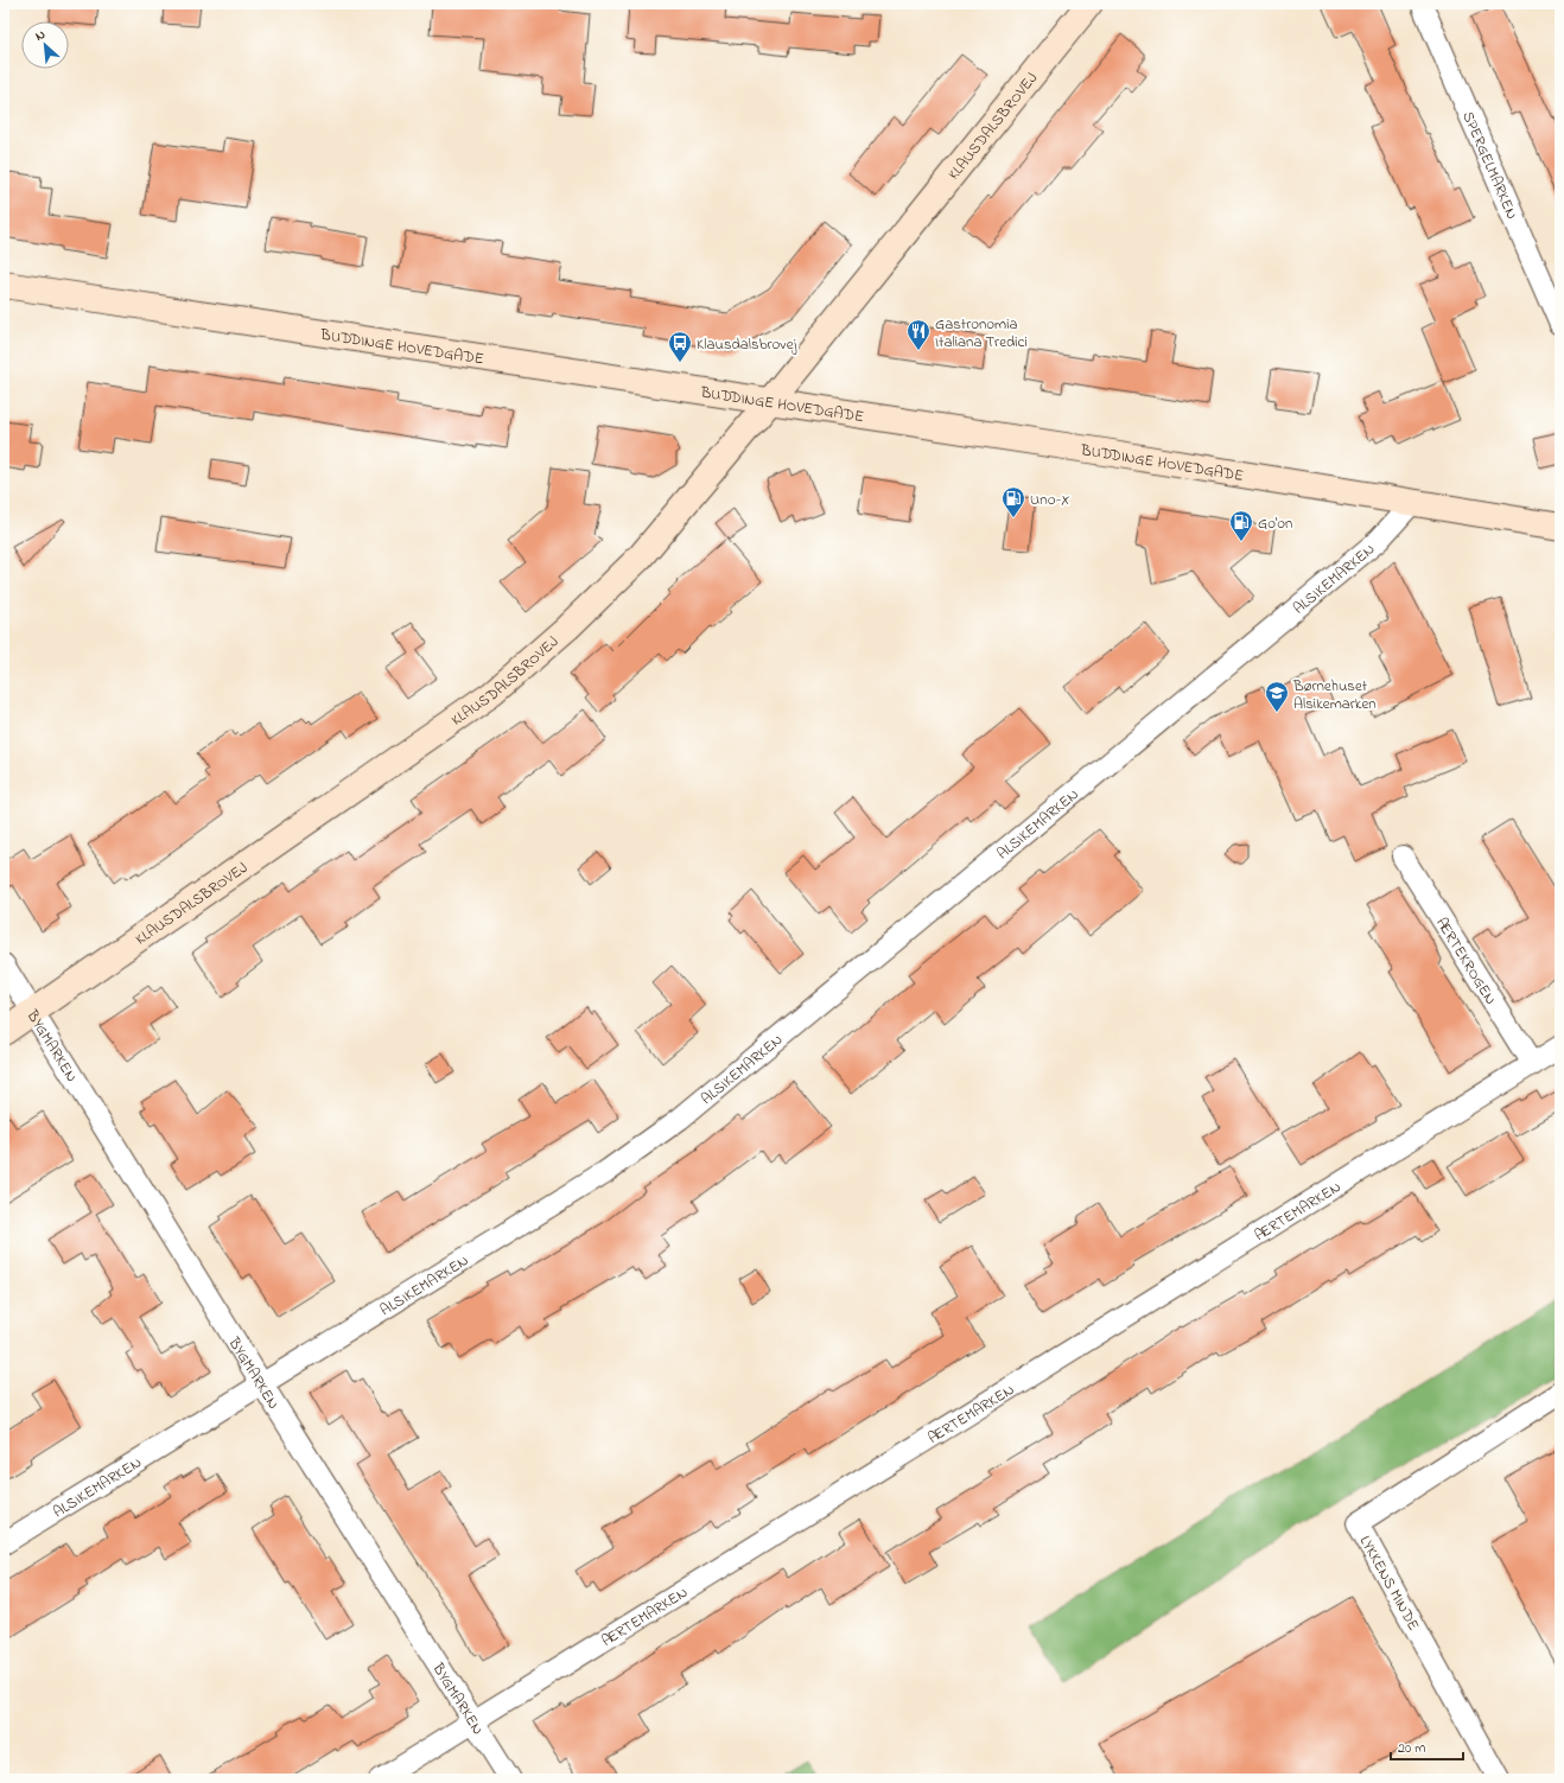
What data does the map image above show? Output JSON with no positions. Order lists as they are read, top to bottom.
{
  "streets": {
    "street": [
      "KLAUSDALSBROVEJ",
      "SPERGELMARKEN",
      "BUDDINGE HOVEDGADE",
      "ALSIKEMARKEN",
      "ÆRTEKROGEN",
      "BYGMARKEN",
      "ÆRTEMARKEN",
      "LYKKENS MINDE"
    ]
  },
  "crossings": [
    ["KLAUSDALSBROVEJ", "BUDDINGE HOVEDGADE"],
    ["KLAUSDALSBROVEJ", "BYGMARKEN"],
    ["BUDDINGE HOVEDGADE", "ALSIKEMARKEN"],
    ["ALSIKEMARKEN", "BYGMARKEN"],
    ["ÆRTEKROGEN", "ÆRTEMARKEN"],
    ["BYGMARKEN", "ÆRTEMARKEN"]
  ],
  "places": {
    "restaurant": ["Gastronomia Italiana Tredici"],
    "bus stop": ["Klausdalsbrovej"],
    "fuel station": ["Uno-X", "Go'on"],
    "school or university": ["Børnehuset Alsikemarken"]
  },
  "scale_bar": "20 m",
  "north": "top left"
}
